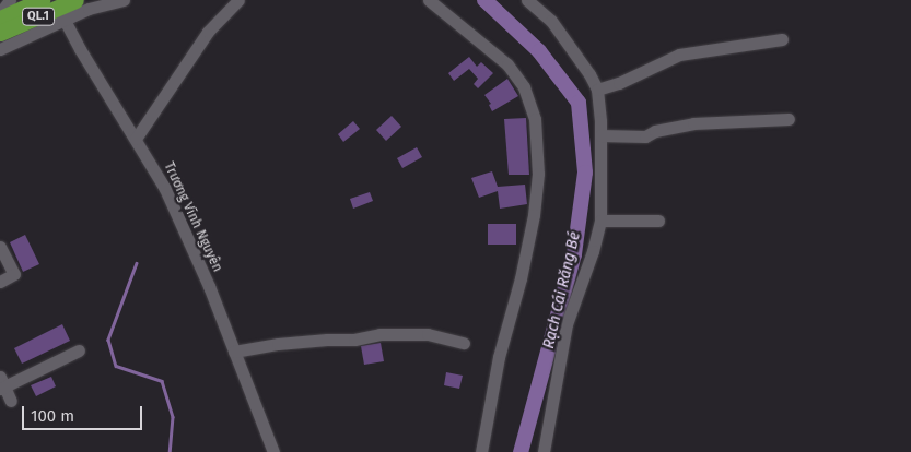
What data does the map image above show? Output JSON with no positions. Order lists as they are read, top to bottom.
{
  "streets": {
    "highway": ["QL.1"],
    "street": ["Trương Vĩnh Nguyên"]
  },
  "crossings": [
    ["QL.1", "Trương Vĩnh Nguyên"]
  ],
  "water": ["Rạch Cái Răng Bé"],
  "scale_bar": "100 m"
}
